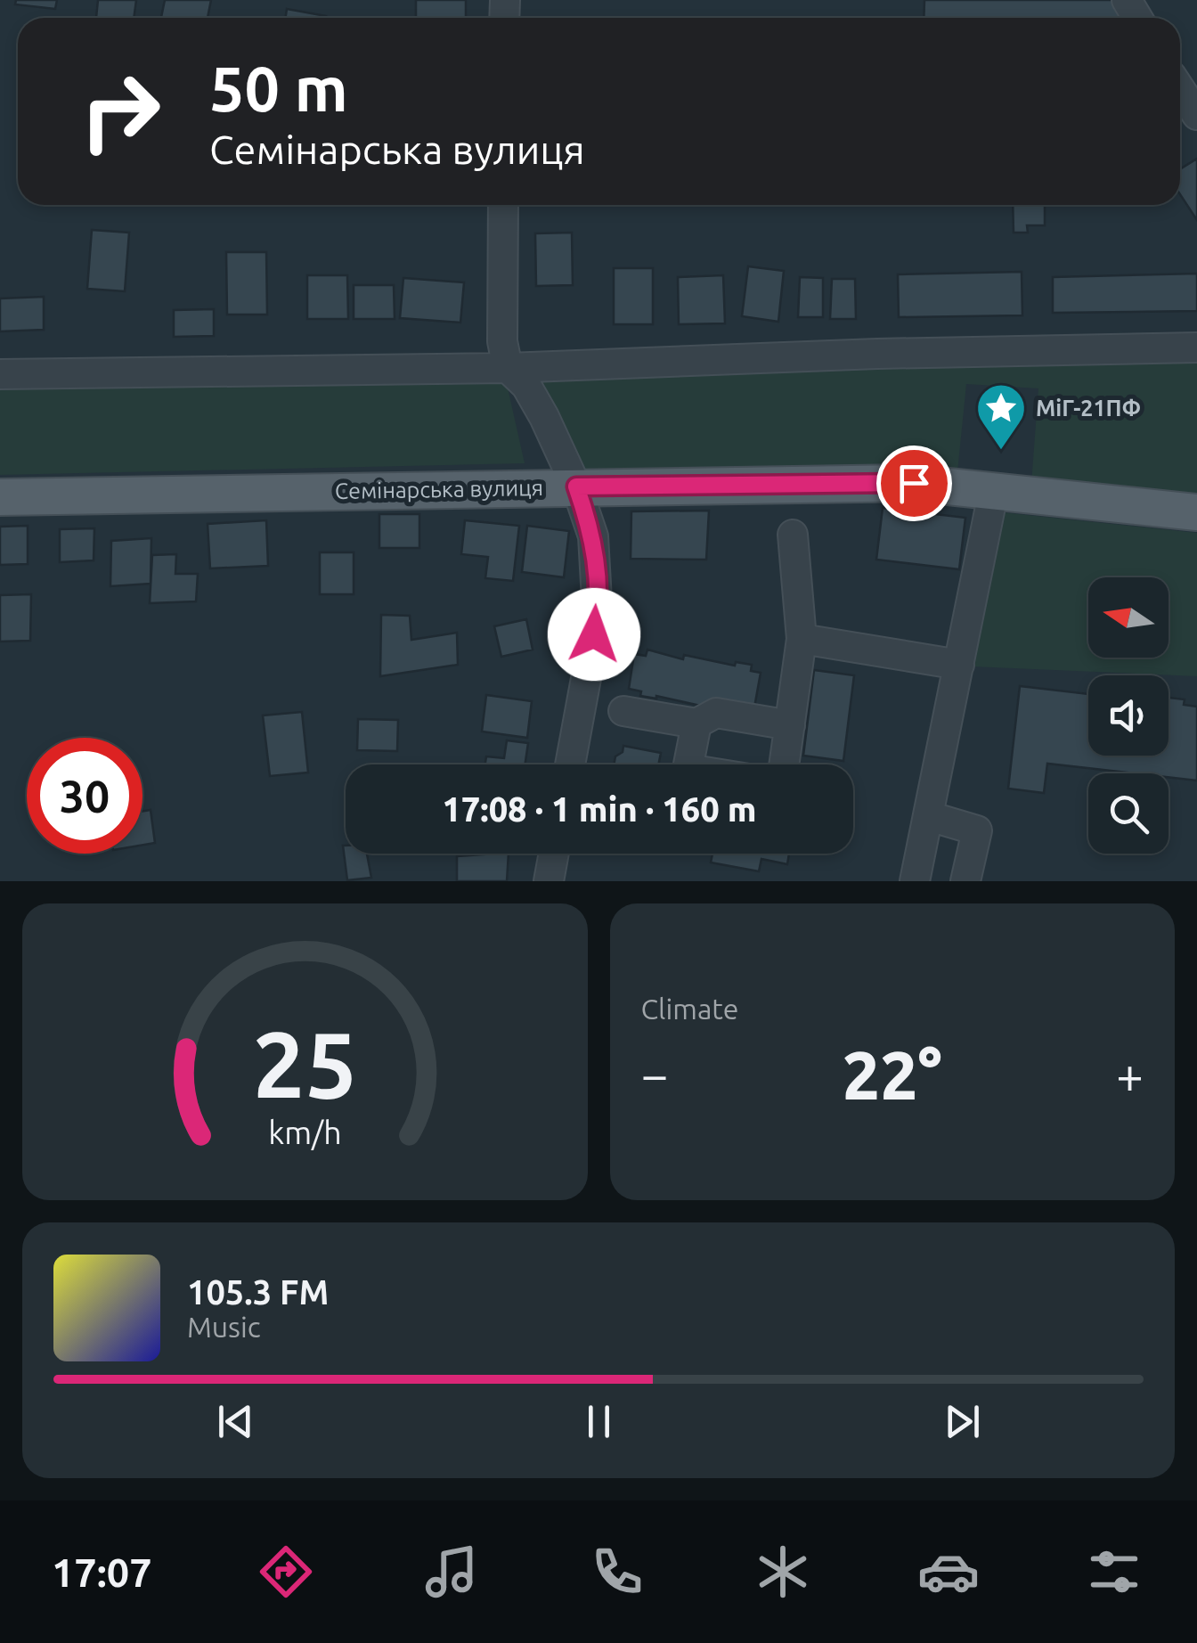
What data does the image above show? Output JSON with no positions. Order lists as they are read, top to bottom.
{
  "streets": {
    "main road": ["Семінарська вулиця"]
  },
  "places": {
    "place": ["МіГ-21ПФ"]
  },
  "north": "left",
  "page": {
    "turn": ["50 m", "Семінарська вулиця"],
    "limit": "30",
    "trip": "17:08 · 1 min · 160 m",
    "tile": "Climate",
    "heat": ["−", "22°", "+"],
    "song": ["105.3 FM", "Music"],
    "tabs": "17:07",
    "gauge": ["25", "km/h"]
  }
}
